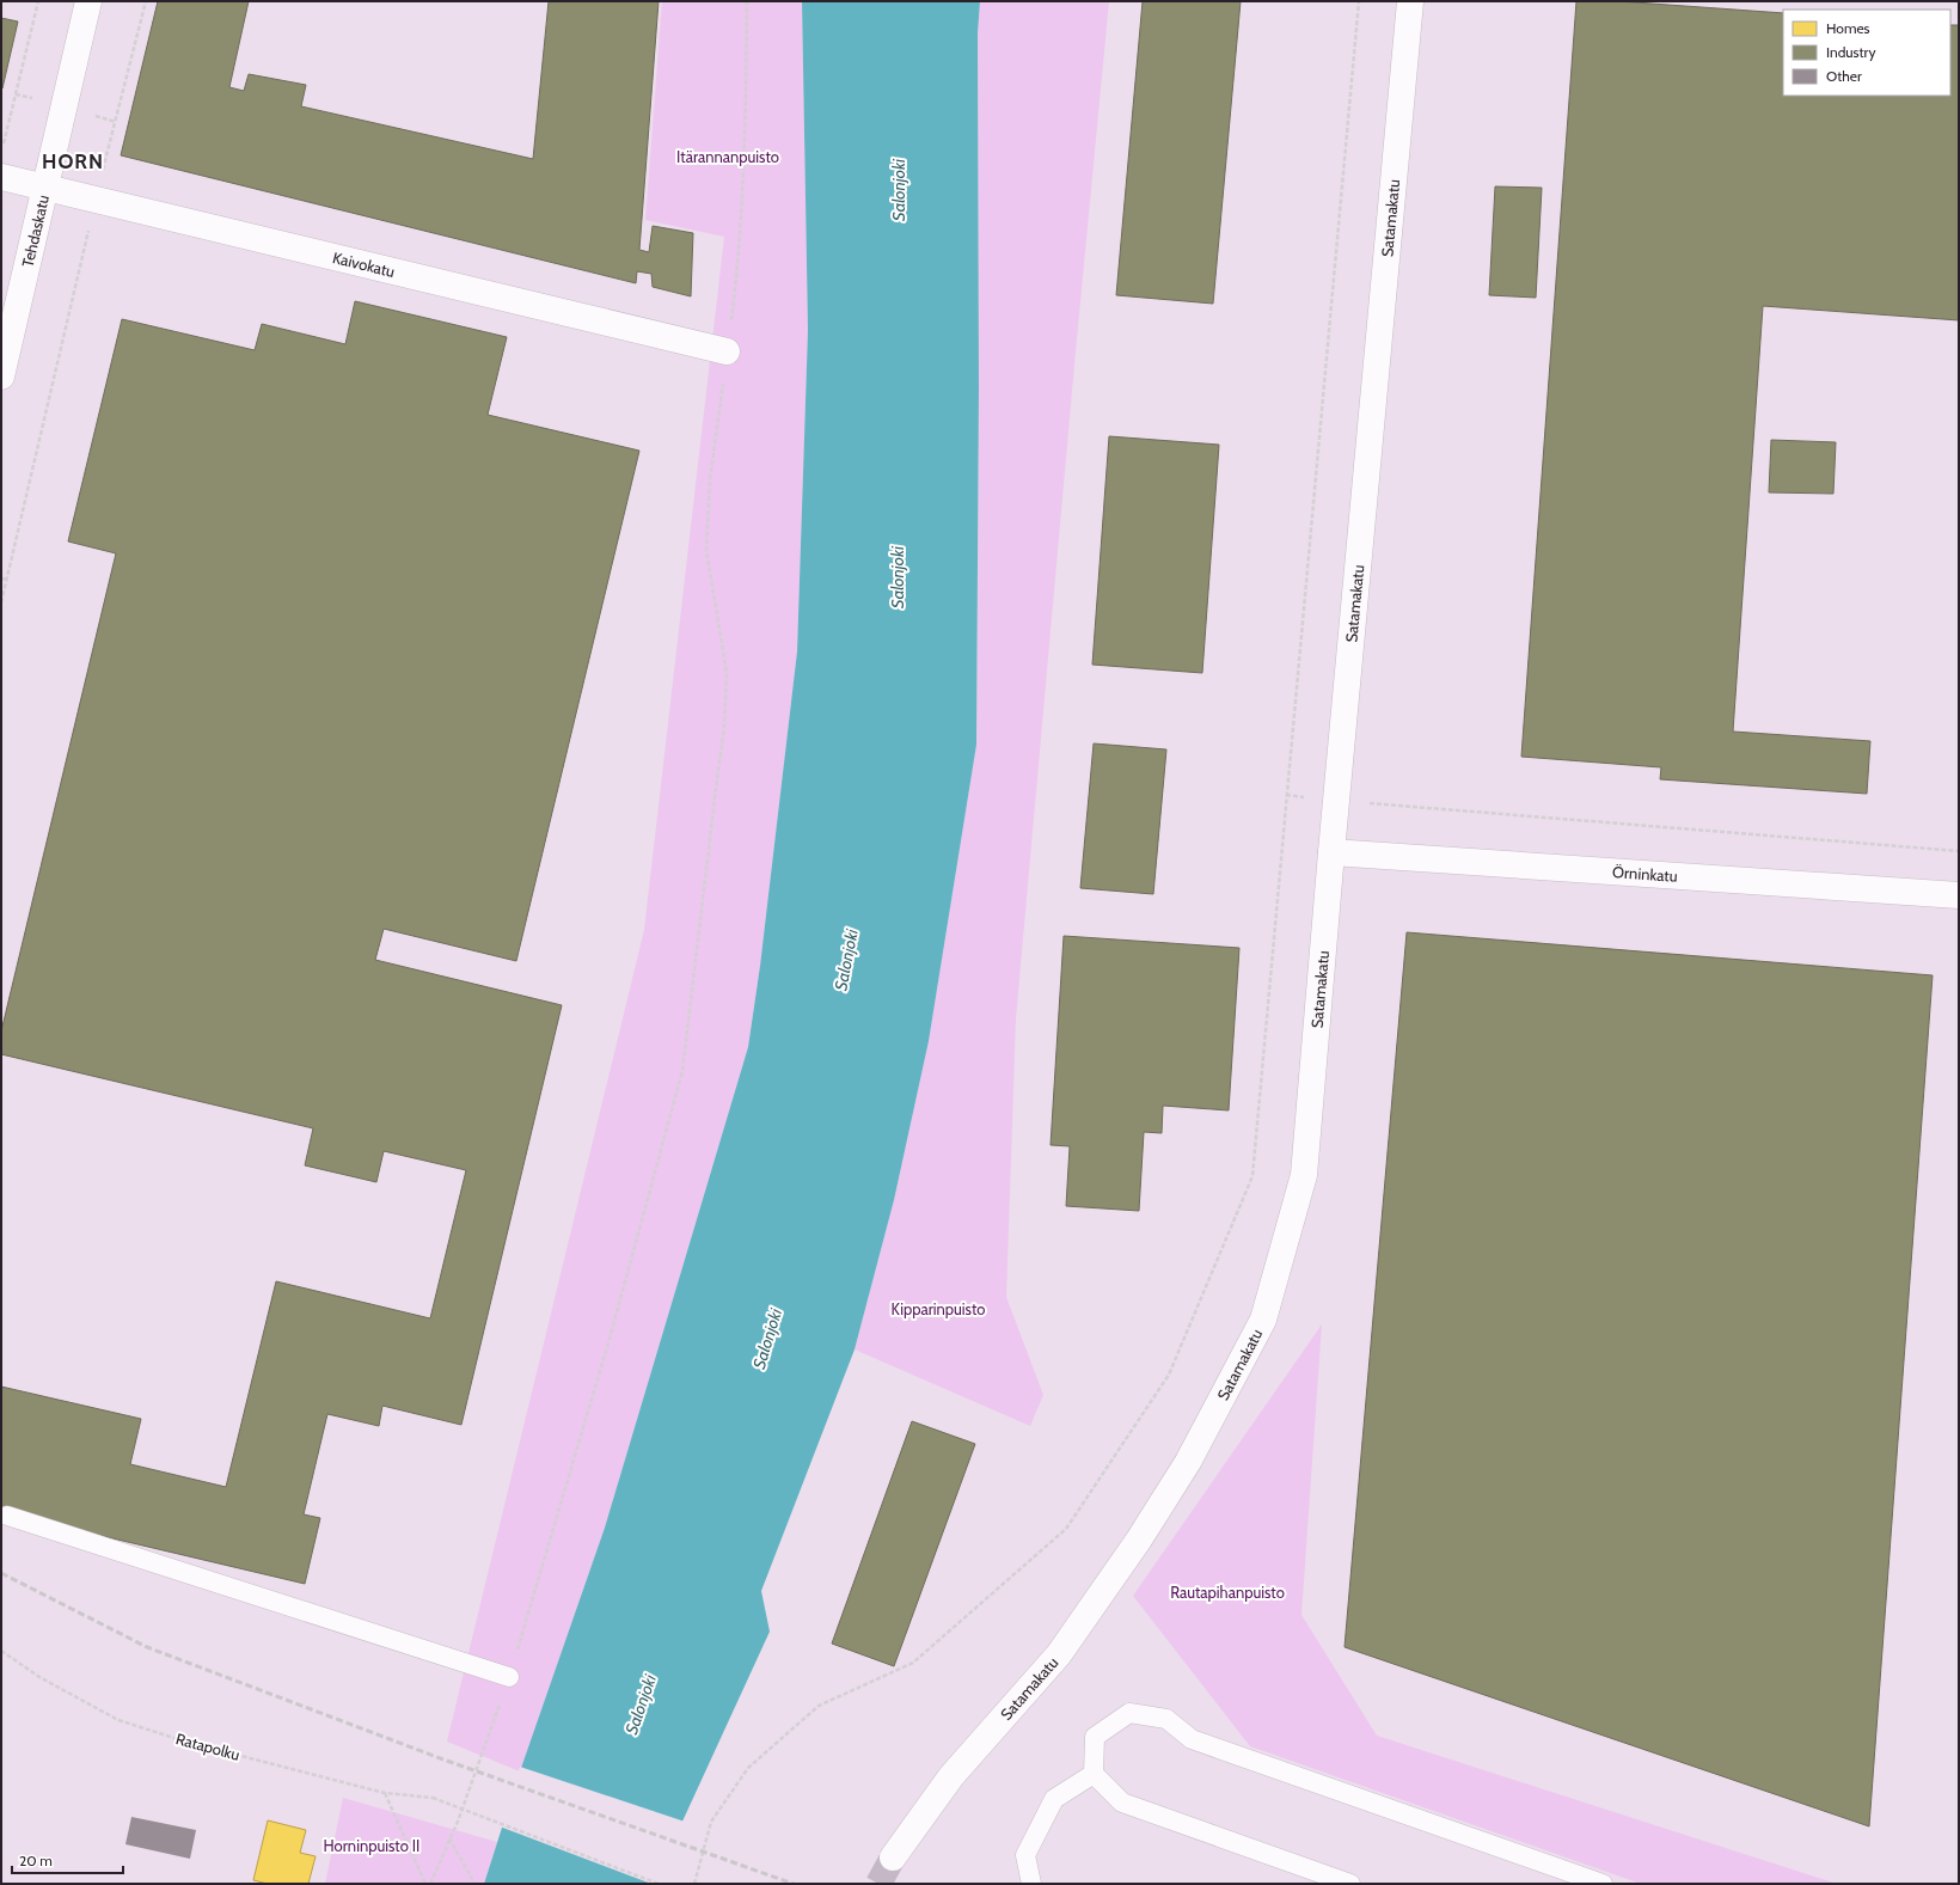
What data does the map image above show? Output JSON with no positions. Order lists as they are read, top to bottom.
{
  "streets": {
    "street": [
      "Satamakatu",
      "Tehdaskatu",
      "Kaivokatu",
      "Örninkatu"
    ],
    "path": ["Ratapolku"]
  },
  "crossings": [
    ["Satamakatu", "Örninkatu"],
    ["Tehdaskatu", "Kaivokatu"]
  ],
  "districts": ["HORN"],
  "water": ["Salonjoki"],
  "parks": [
    "Itärannanpuisto",
    "Kipparinpuisto",
    "Rautapihanpuisto",
    "Horninpuisto II"
  ],
  "legend": ["Homes", "Industry", "Other"],
  "scale_bar": "20 m"
}
